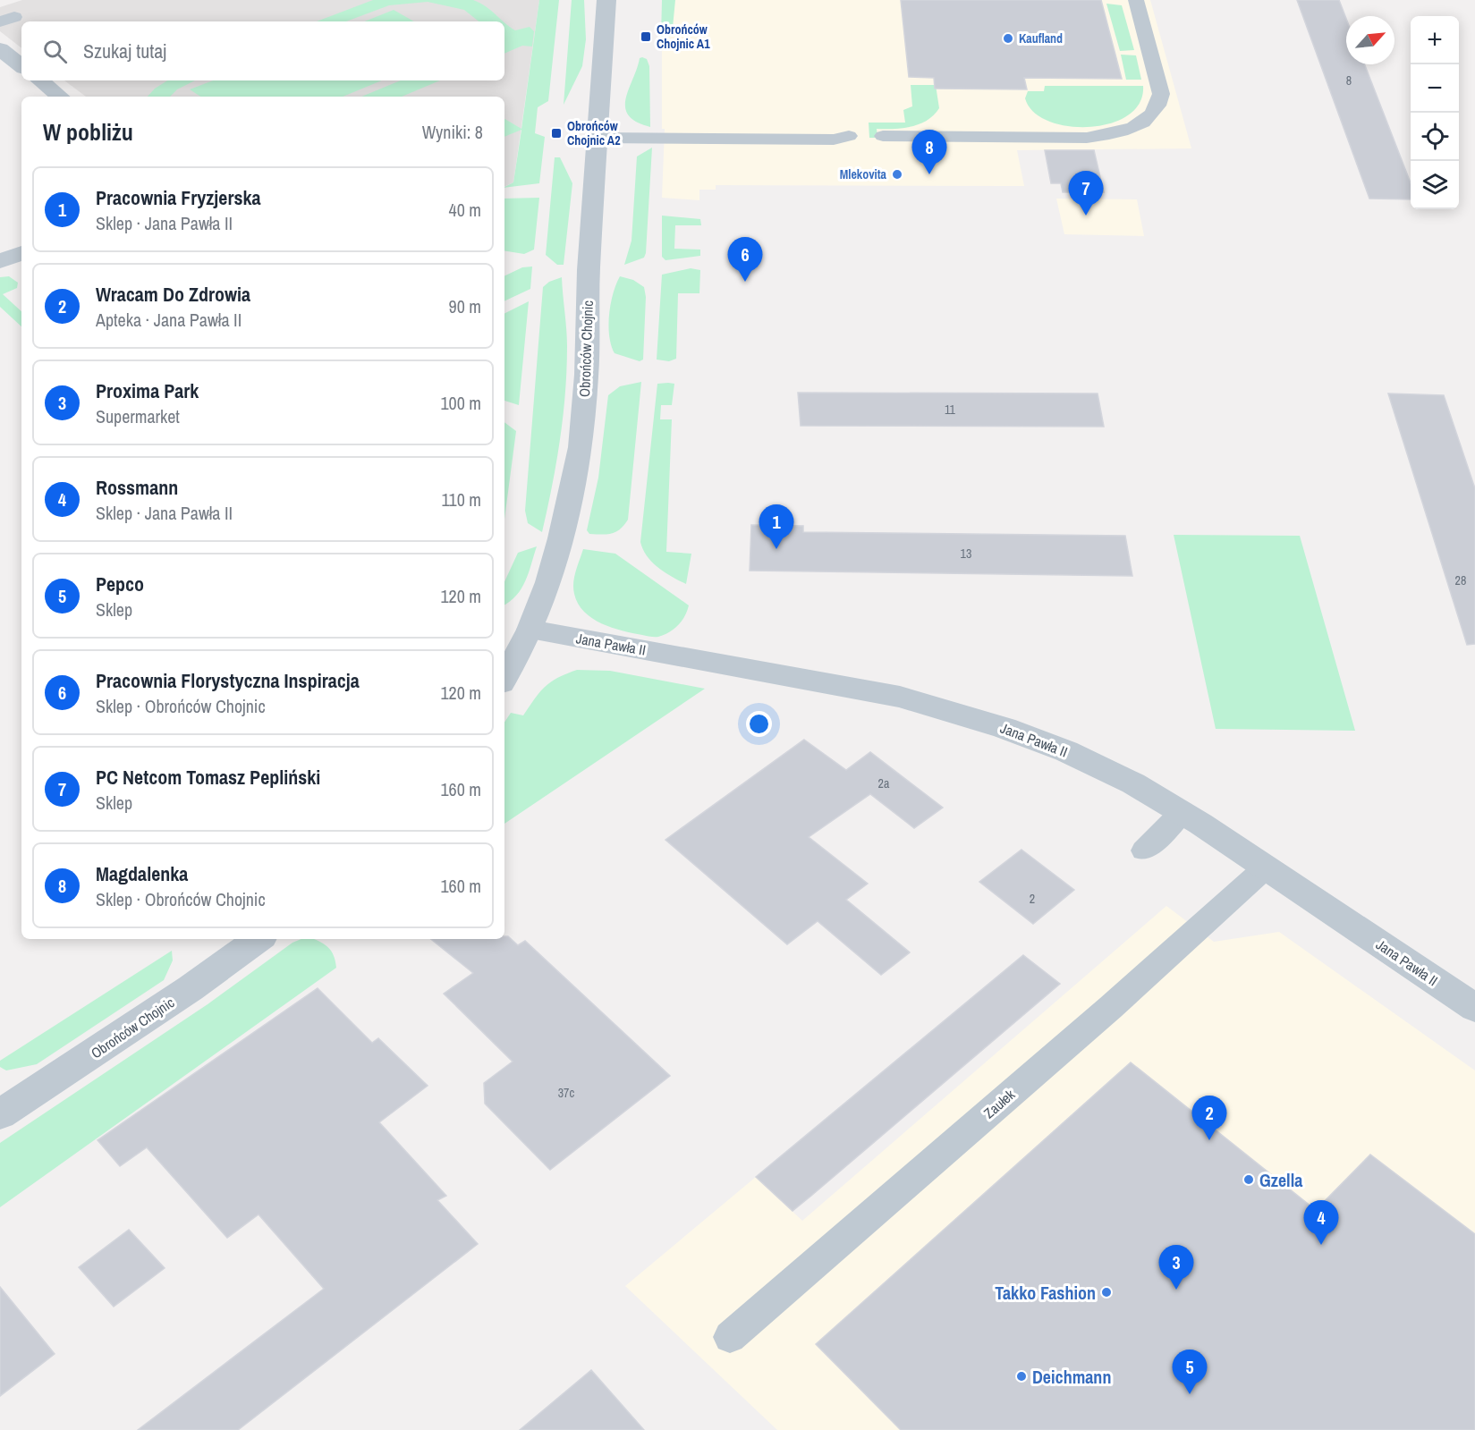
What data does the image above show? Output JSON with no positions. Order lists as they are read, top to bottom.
{
  "streets": {
    "street": ["Obrońców Chojnic", "Jana Pawła II"],
    "lane": ["Zaułek"]
  },
  "crossings": [
    ["Obrońców Chojnic", "Jana Pawła II"],
    ["Jana Pawła II", "Zaułek"]
  ],
  "places": {
    "transit": ["Obrońców Chojnic A1", "Obrońców Chojnic A2"],
    "other": [
      "Kaufland",
      "Mlekovita",
      "Gzella",
      "Takko Fashion",
      "Deichmann"
    ]
  },
  "house_numbers": [
    "8",
    "11",
    "13",
    "28",
    "2a",
    "2",
    "37c"
  ],
  "north": "top right",
  "page": {
    "map_buttons": ["+", "−"],
    "search": "Szukaj tutaj",
    "heading": ["W pobliżu", "Wyniki: 8"],
    "pins": [
      "8",
      "7",
      "6",
      "1",
      "2",
      "4",
      "3",
      "5"
    ],
    "list": [
      {
        "mark": "1",
        "name": "Pracownia Fryzjerska",
        "note": "Sklep · Jana Pawła II",
        "value": "40 m"
      },
      {
        "mark": "2",
        "name": "Wracam Do Zdrowia",
        "note": "Apteka · Jana Pawła II",
        "value": "90 m"
      },
      {
        "mark": "3",
        "name": "Proxima Park",
        "note": "Supermarket",
        "value": "100 m"
      },
      {
        "mark": "4",
        "name": "Rossmann",
        "note": "Sklep · Jana Pawła II",
        "value": "110 m"
      },
      {
        "mark": "5",
        "name": "Pepco",
        "note": "Sklep",
        "value": "120 m"
      },
      {
        "mark": "6",
        "name": "Pracownia Florystyczna Inspiracja",
        "note": "Sklep · Obrońców Chojnic",
        "value": "120 m"
      },
      {
        "mark": "7",
        "name": "PC Netcom Tomasz Pepliński",
        "note": "Sklep",
        "value": "160 m"
      },
      {
        "mark": "8",
        "name": "Magdalenka",
        "note": "Sklep · Obrońców Chojnic",
        "value": "160 m"
      }
    ]
  }
}
